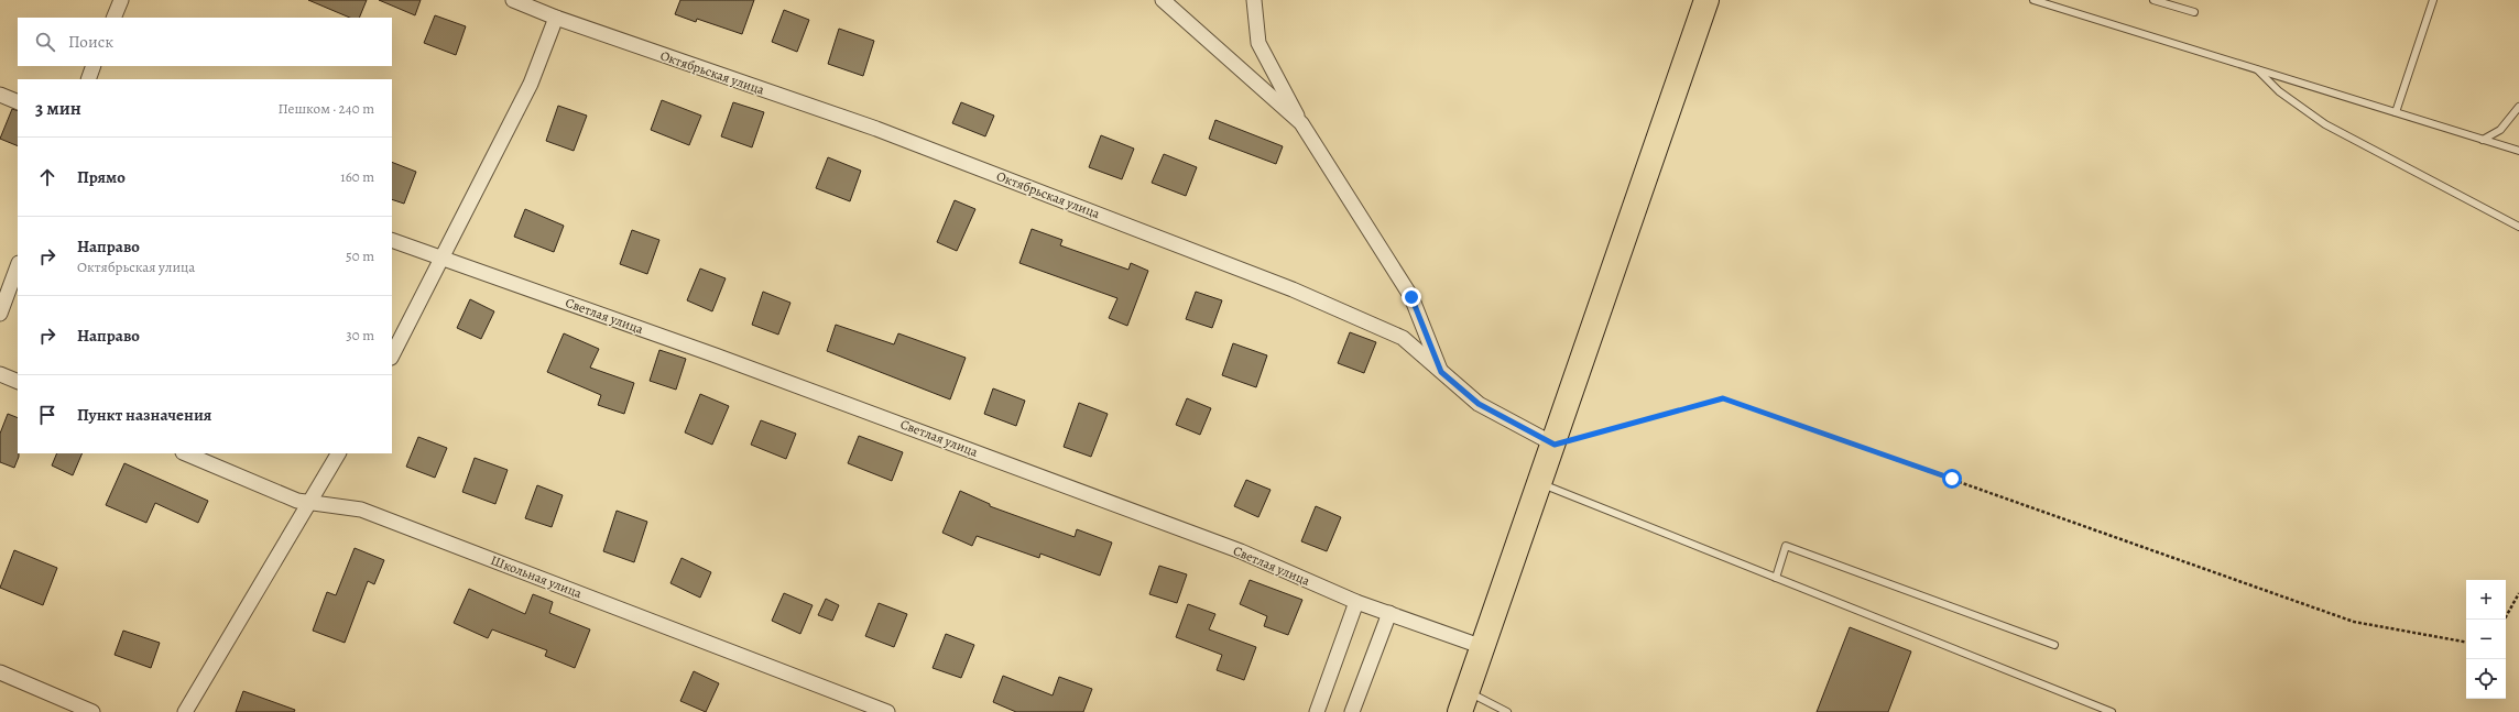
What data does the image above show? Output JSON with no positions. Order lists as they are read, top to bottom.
{
  "streets": {
    "street": ["Октябрьская улица", "Светлая улица", "Школьная улица"]
  },
  "page": {
    "search": "Поиск",
    "heading": ["3 мин", "Пешком · 240 m"],
    "list": [
      ["Прямо", "160 m"],
      ["Направо", "Октябрьская улица", "50 m"],
      ["Направо", "30 m"],
      "Пункт назначения"
    ],
    "map_buttons": ["+", "−"]
  }
}
